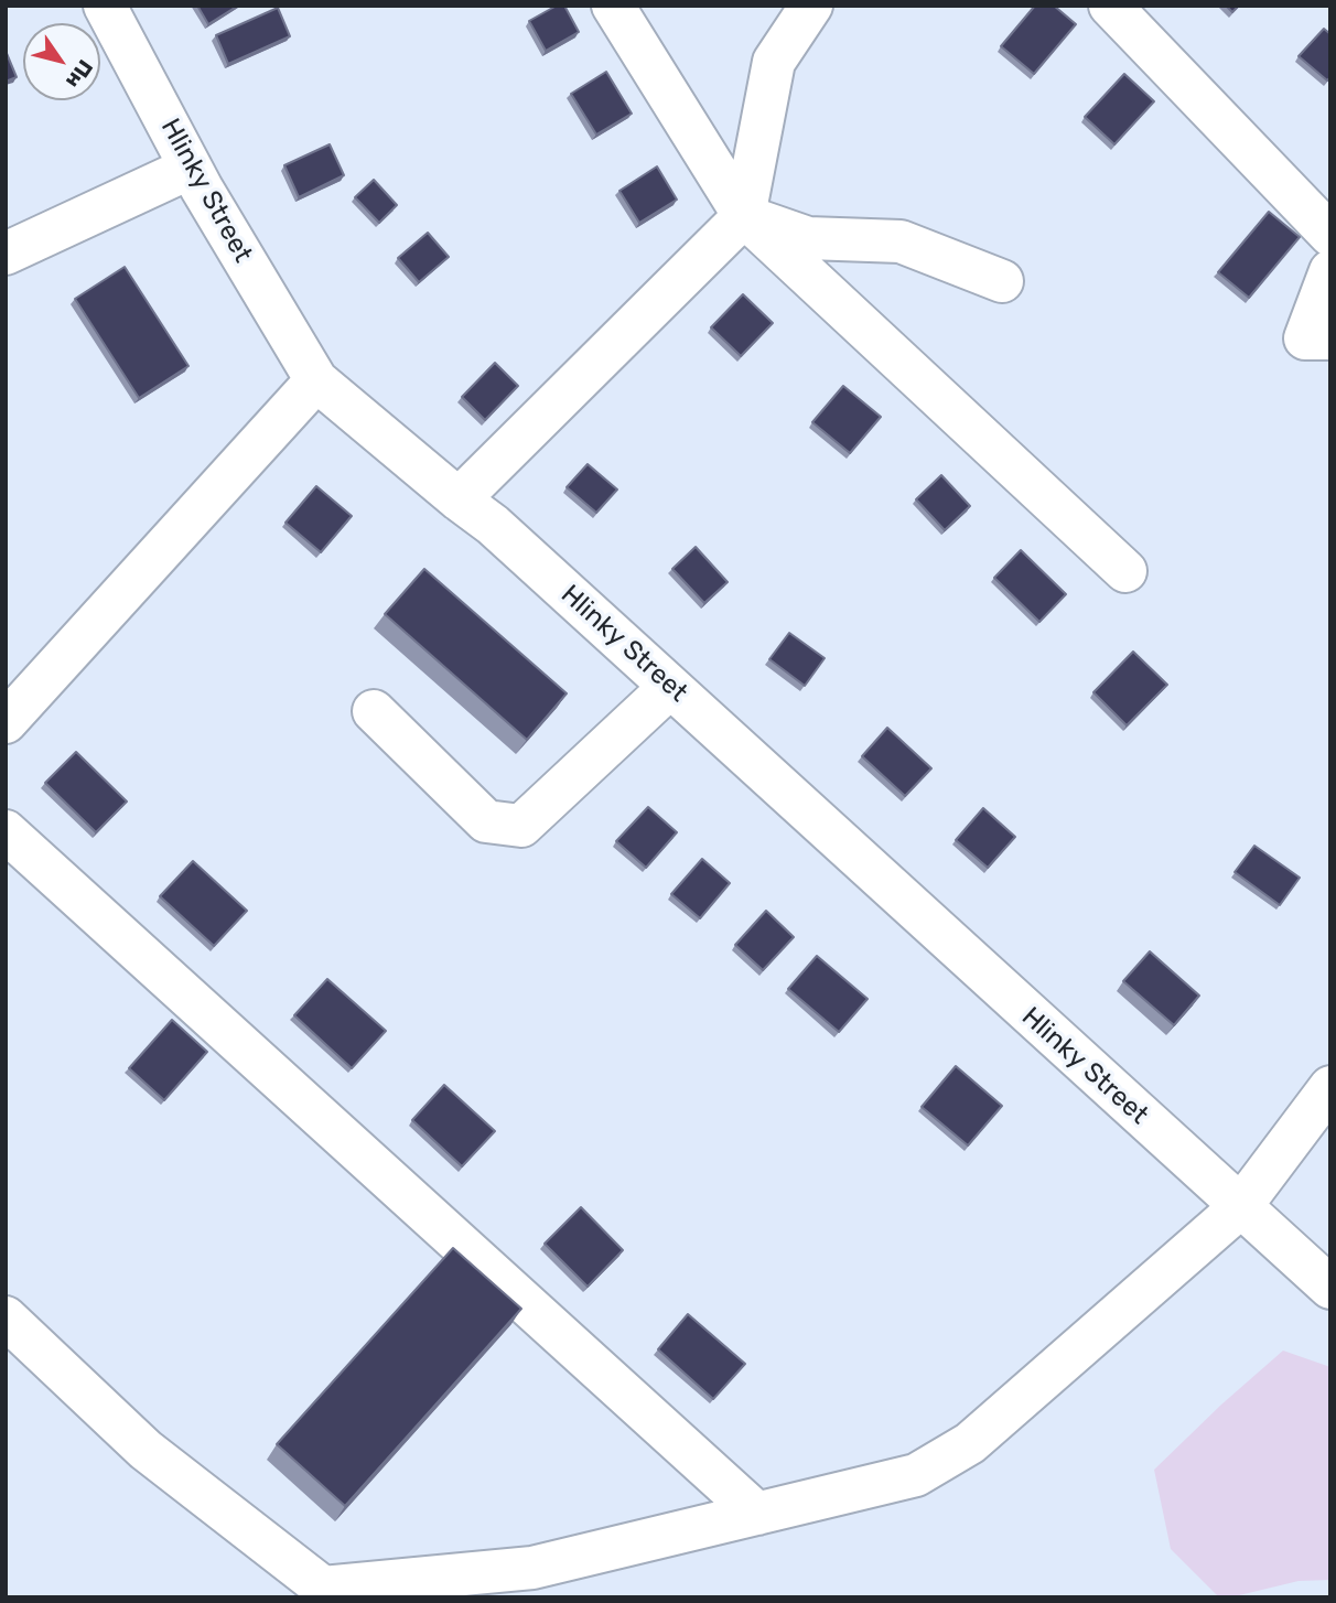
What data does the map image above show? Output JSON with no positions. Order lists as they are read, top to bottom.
{
  "streets": {
    "street": ["Hlinky Street"]
  },
  "north": "bottom right"
}
